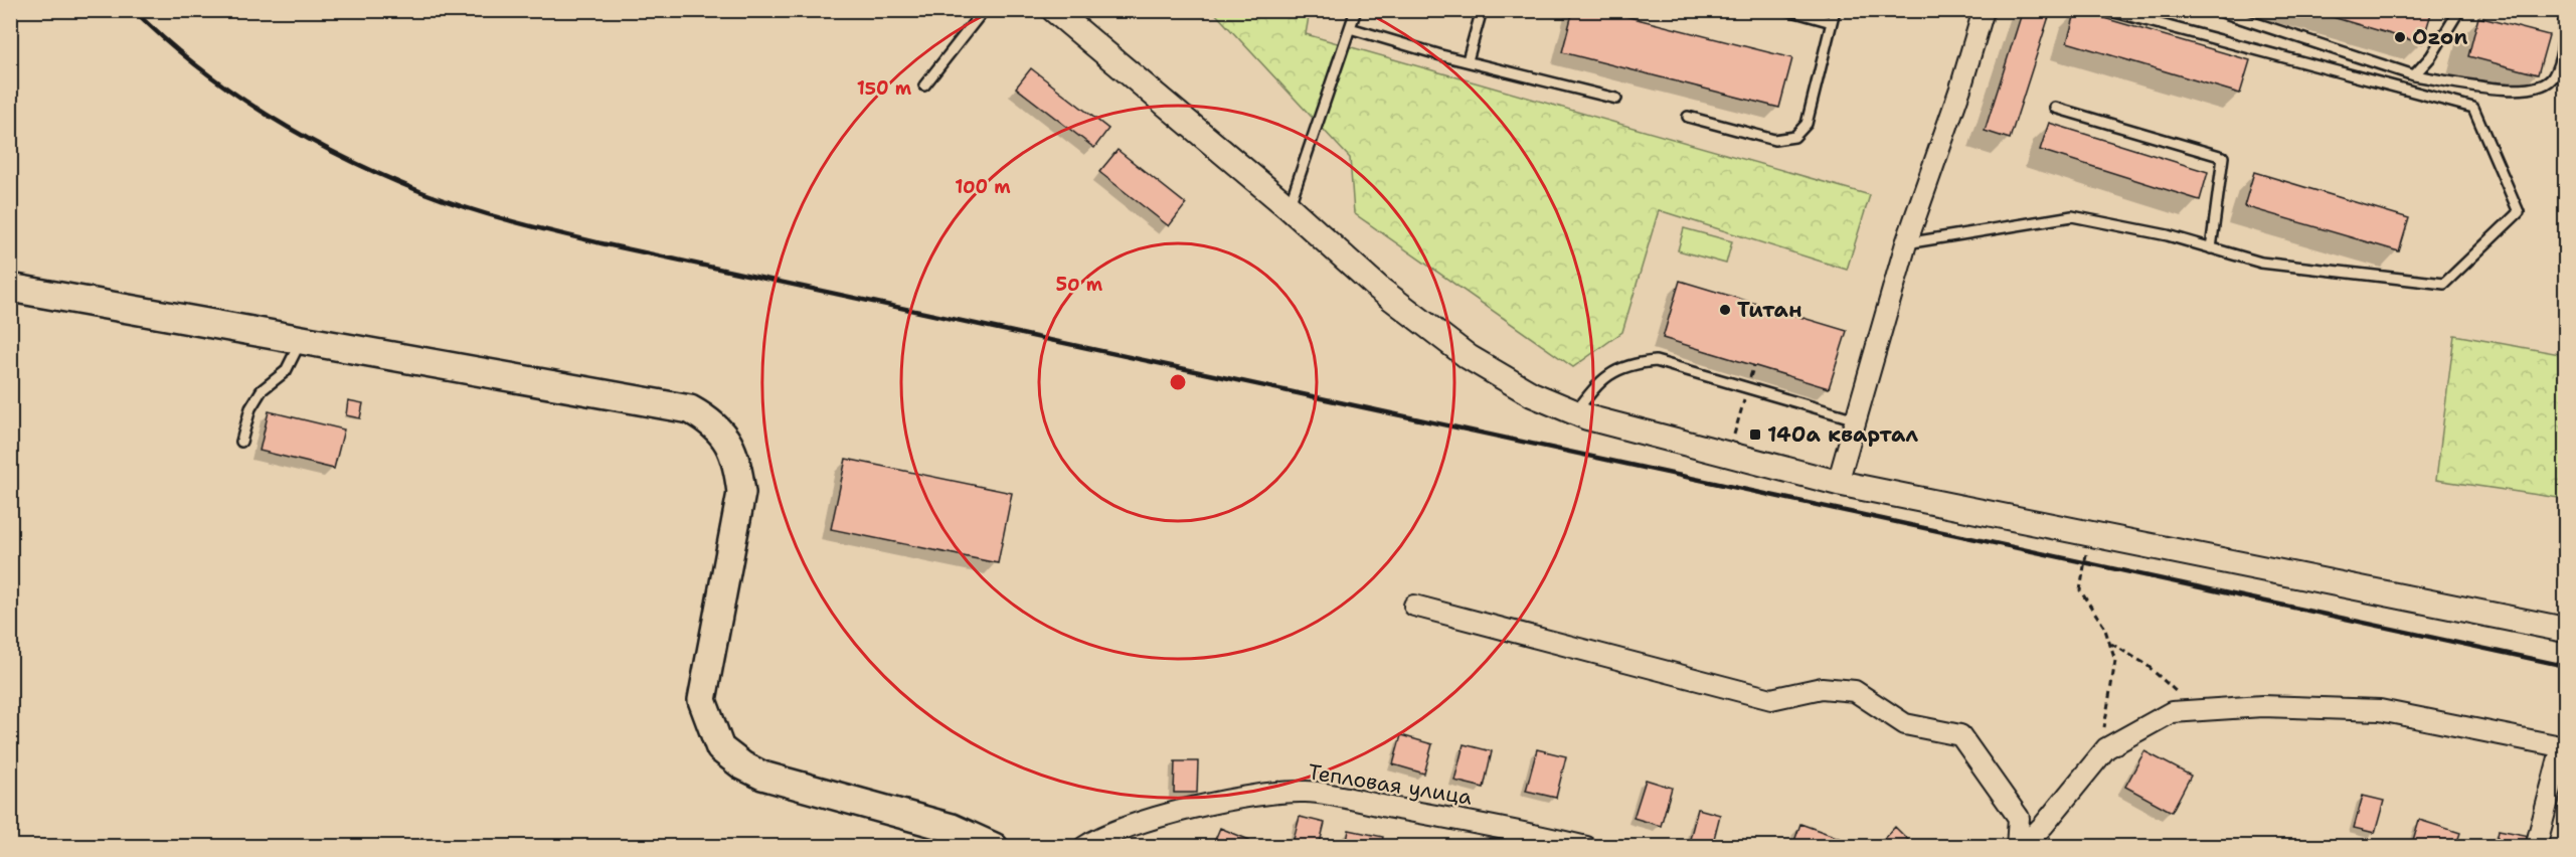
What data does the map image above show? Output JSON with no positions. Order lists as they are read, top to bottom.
{
  "streets": {
    "street": ["Тепловая улица"]
  },
  "places": {
    "other": ["Ozon", "Титан"],
    "transit": ["140а квартал"]
  },
  "rings": ["150 m", "100 m", "50 m"]
}
